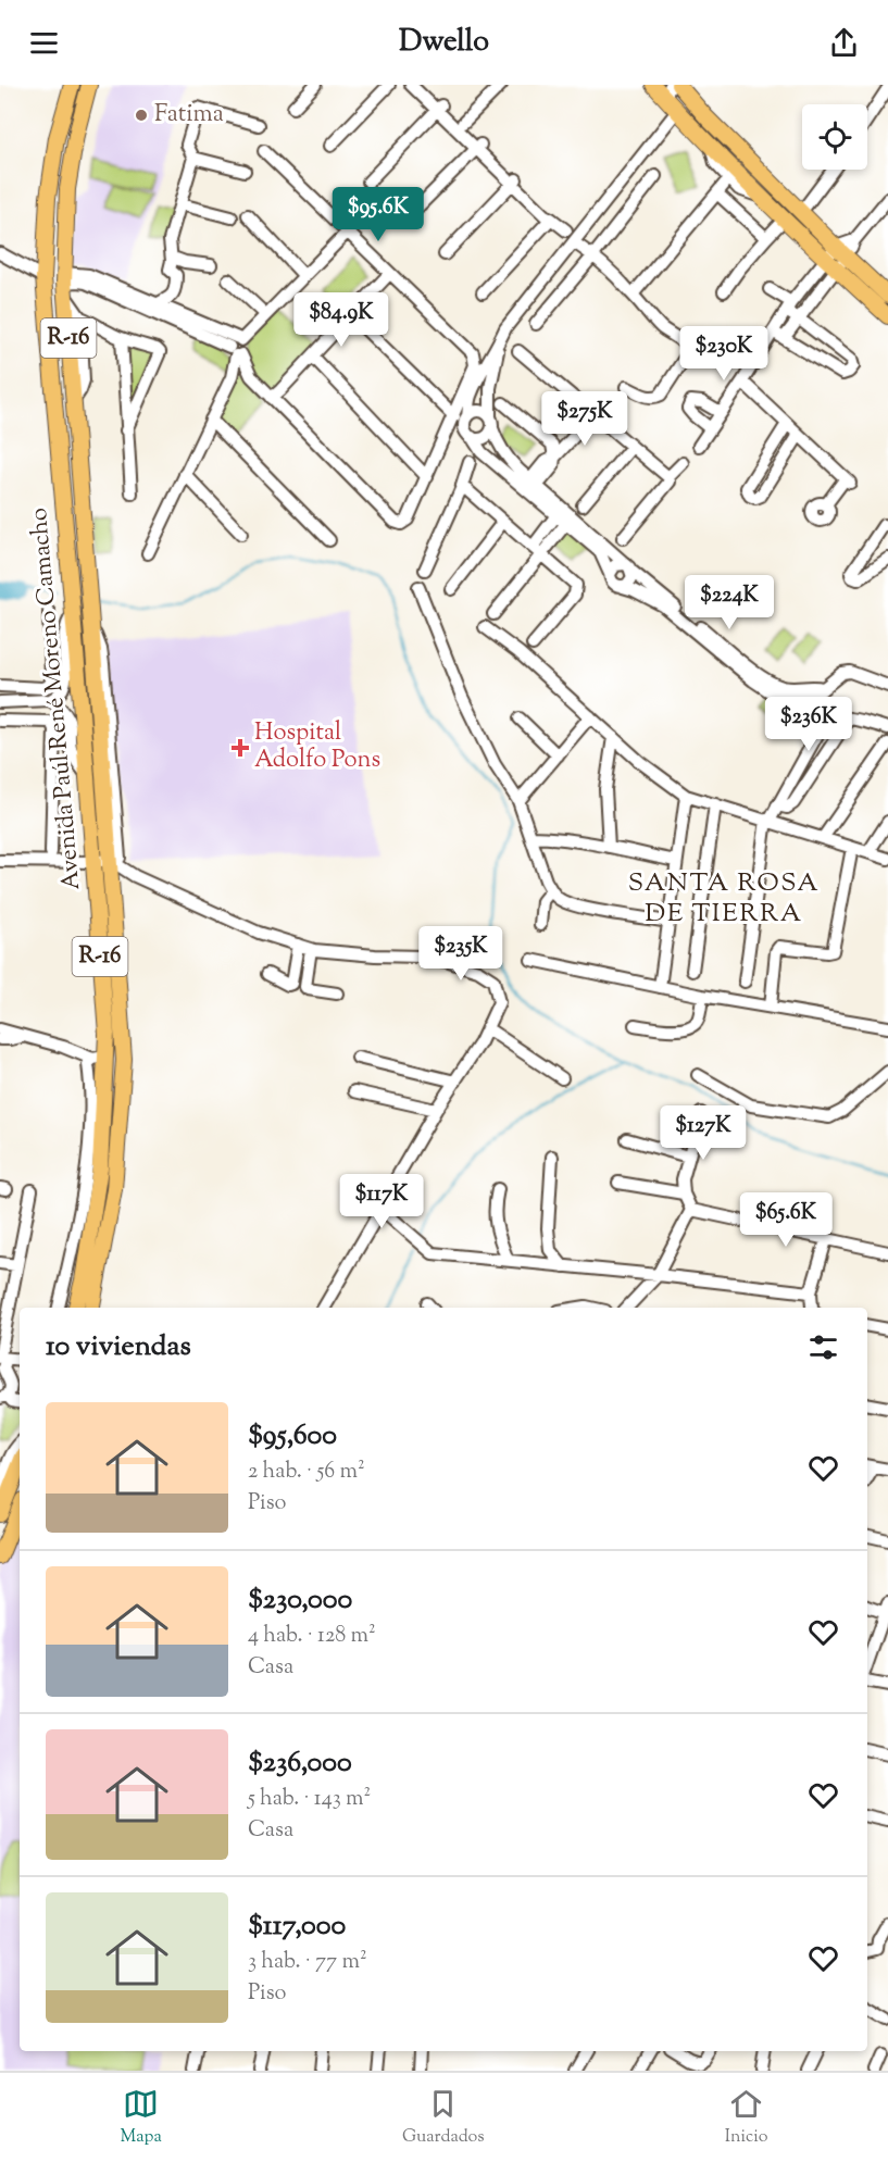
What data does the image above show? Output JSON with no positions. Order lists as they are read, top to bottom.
{
  "streets": {
    "main road": ["R-16", "Avenida Paúl René Moreno Camacho"]
  },
  "districts": ["SANTA ROSA DE TIERRA"],
  "places": {
    "other": ["Fatima"],
    "health": ["Hospital Adolfo Pons"]
  },
  "page": {
    "header": "Dwello",
    "price": [
      "$95.6K",
      "$84.9K",
      "$230K",
      "$275K",
      "$224K",
      "$236K",
      "$235K",
      "$127K",
      "$117K",
      "$65.6K"
    ],
    "heading": "10 viviendas",
    "list": [
      {
        "name": "$95,600",
        "note": "2 hab. · 56 m² · Piso"
      },
      {
        "name": "$230,000",
        "note": "4 hab. · 128 m² · Casa"
      },
      {
        "name": "$236,000",
        "note": "5 hab. · 143 m² · Casa"
      },
      {
        "name": "$117,000",
        "note": "3 hab. · 77 m² · Piso"
      }
    ],
    "tabs": ["Mapa", "Guardados", "Inicio"]
  }
}
